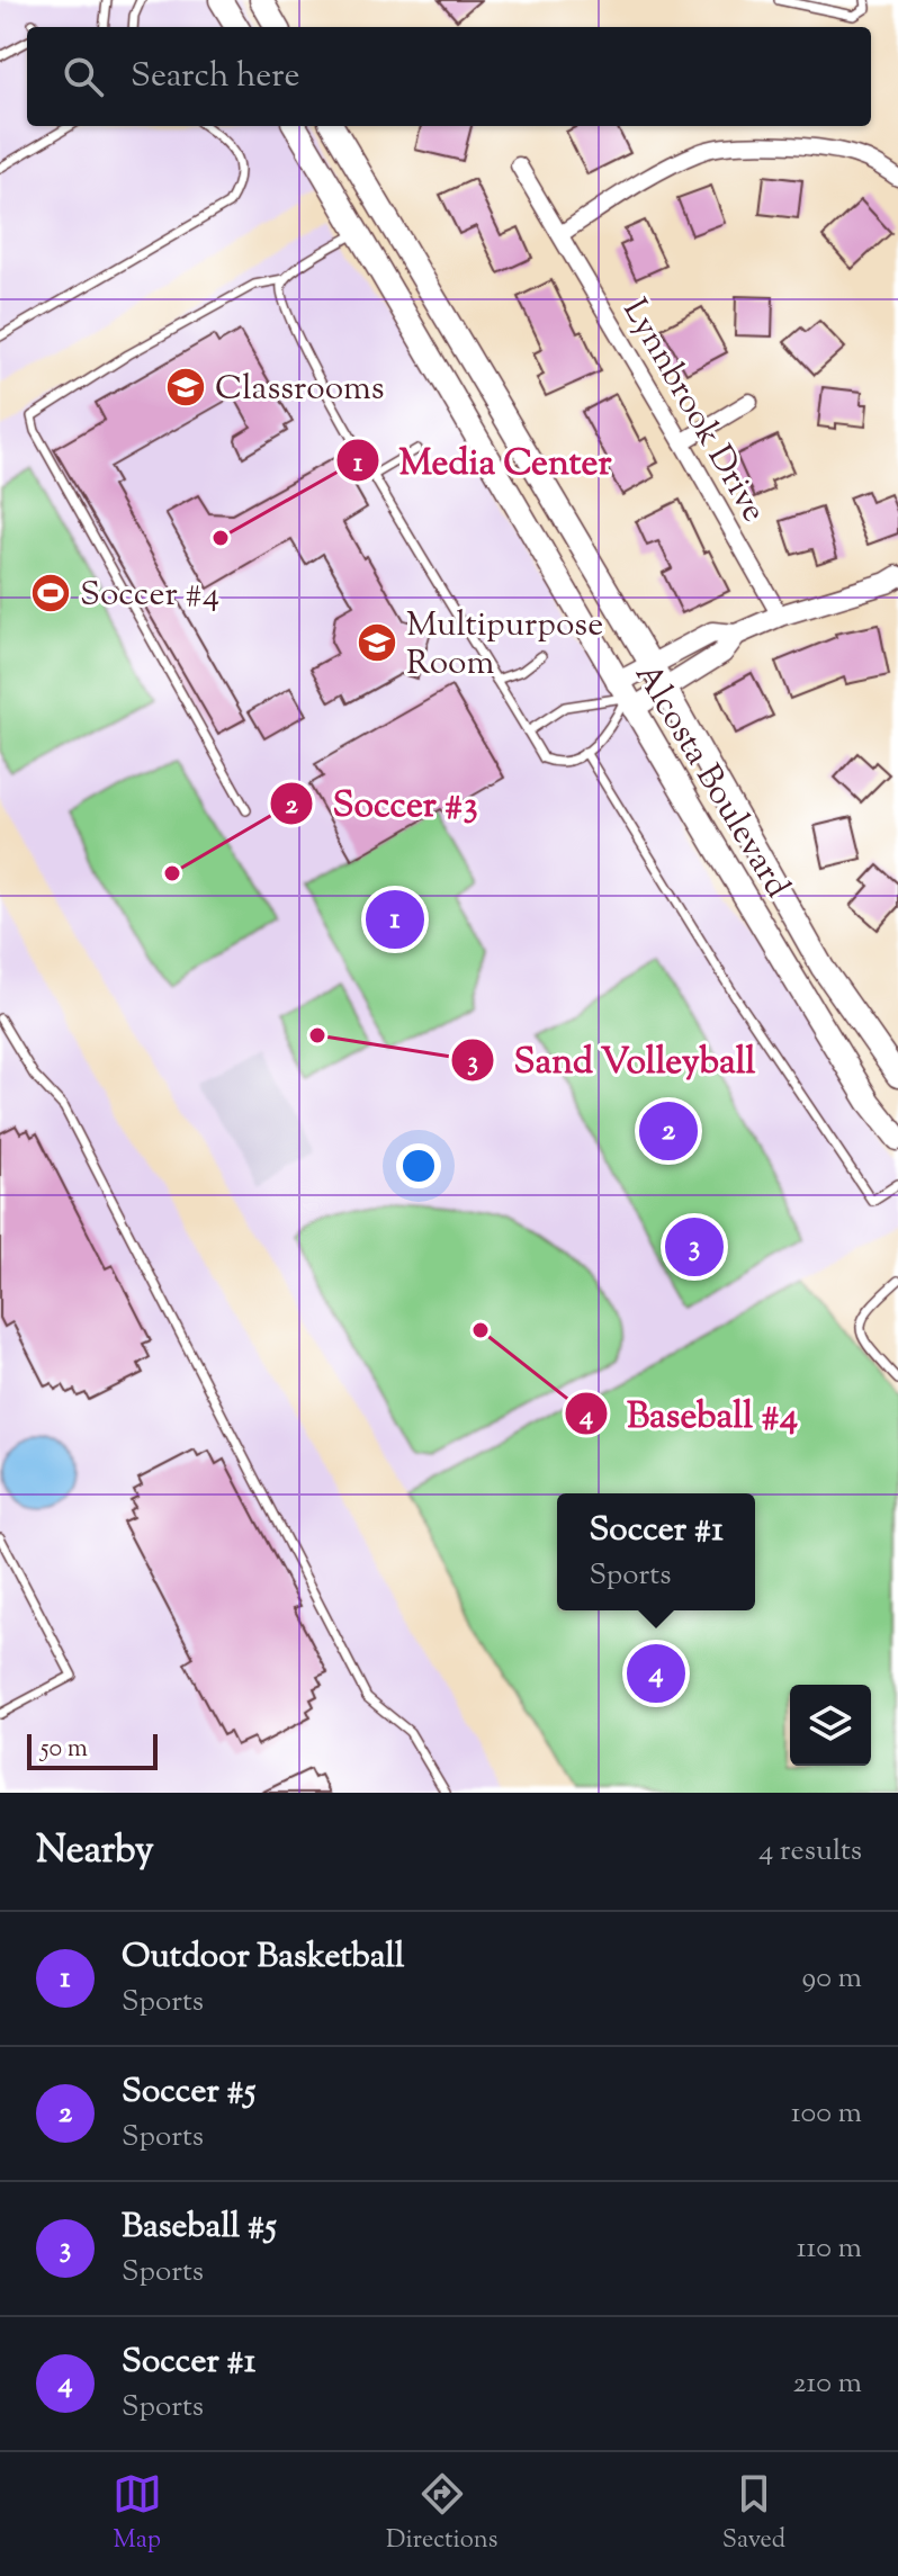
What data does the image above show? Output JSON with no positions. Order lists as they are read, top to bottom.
{
  "streets": {
    "main road": ["Alcosta Boulevard"],
    "street": ["Lynnbrook Drive"]
  },
  "places": {
    "school or university": ["Classrooms", "Multipurpose Room"],
    "other": [
      "Media Center",
      "Soccer #3",
      "Sand Volleyball",
      "Baseball #4"
    ],
    "sports": ["Soccer #4"]
  },
  "scale_bar": "50 m",
  "page": {
    "search": "Search here",
    "pins": [
      "1",
      "2",
      "3",
      "4"
    ],
    "popup": ["Soccer #1", "Sports"],
    "scale": "50 m",
    "heading": ["Nearby", "4 results"],
    "list": [
      {
        "mark": "1",
        "name": "Outdoor Basketball",
        "note": "Sports",
        "value": "90 m"
      },
      {
        "mark": "2",
        "name": "Soccer #5",
        "note": "Sports",
        "value": "100 m"
      },
      {
        "mark": "3",
        "name": "Baseball #5",
        "note": "Sports",
        "value": "110 m"
      },
      {
        "mark": "4",
        "name": "Soccer #1",
        "note": "Sports",
        "value": "210 m"
      }
    ],
    "nav": ["Map", "Directions", "Saved"]
  }
}
